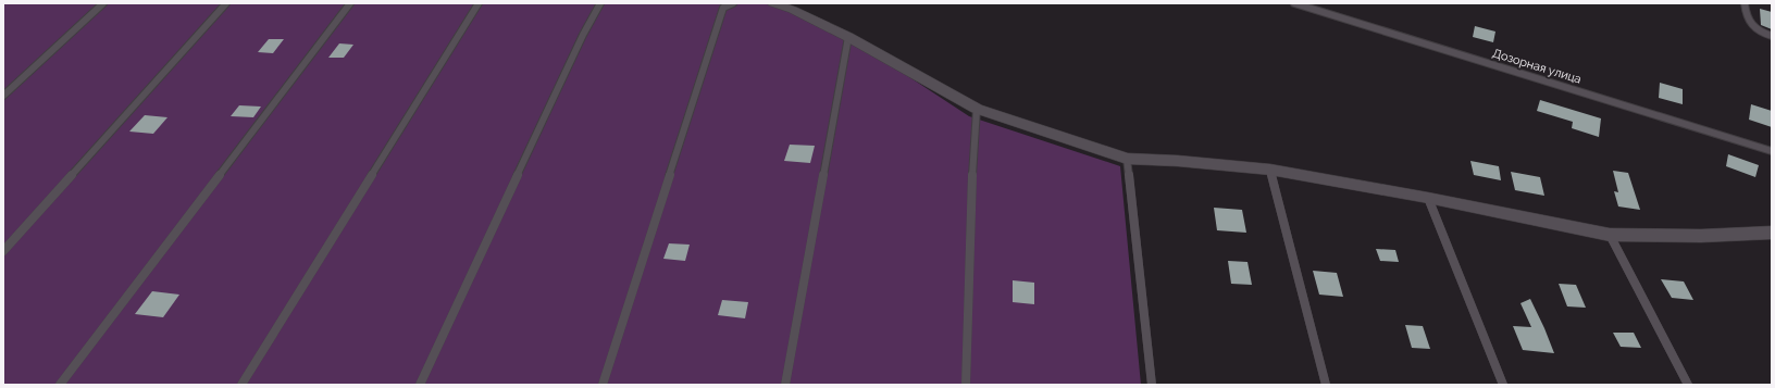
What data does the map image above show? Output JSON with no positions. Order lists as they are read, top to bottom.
{
  "streets": {
    "lane": ["Дозорная улица"]
  }
}
